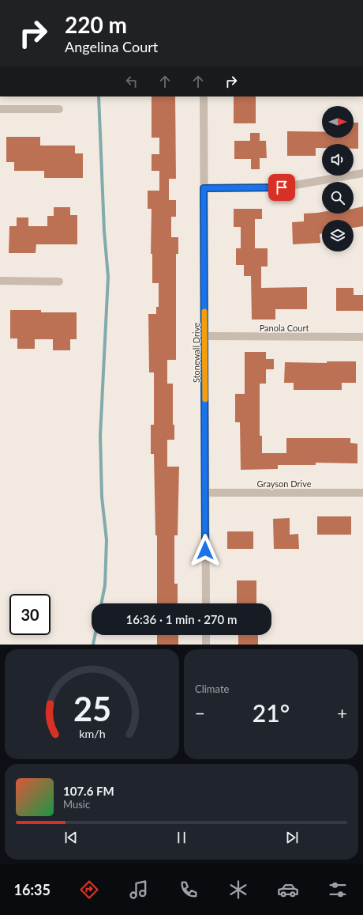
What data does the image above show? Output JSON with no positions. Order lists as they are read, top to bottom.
{
  "streets": {
    "street": ["Panola Court", "Stonewall Drive", "Grayson Drive"]
  },
  "crossings": [
    ["Panola Court", "Stonewall Drive"],
    ["Stonewall Drive", "Grayson Drive"]
  ],
  "north": "right",
  "page": {
    "turn": ["220 m", "Angelina Court"],
    "limit": "30",
    "trip": "16:36 · 1 min · 270 m",
    "tile": "Climate",
    "heat": ["−", "21°", "+"],
    "song": ["107.6 FM", "Music"],
    "tabs": "16:35",
    "gauge": ["25", "km/h"]
  }
}
